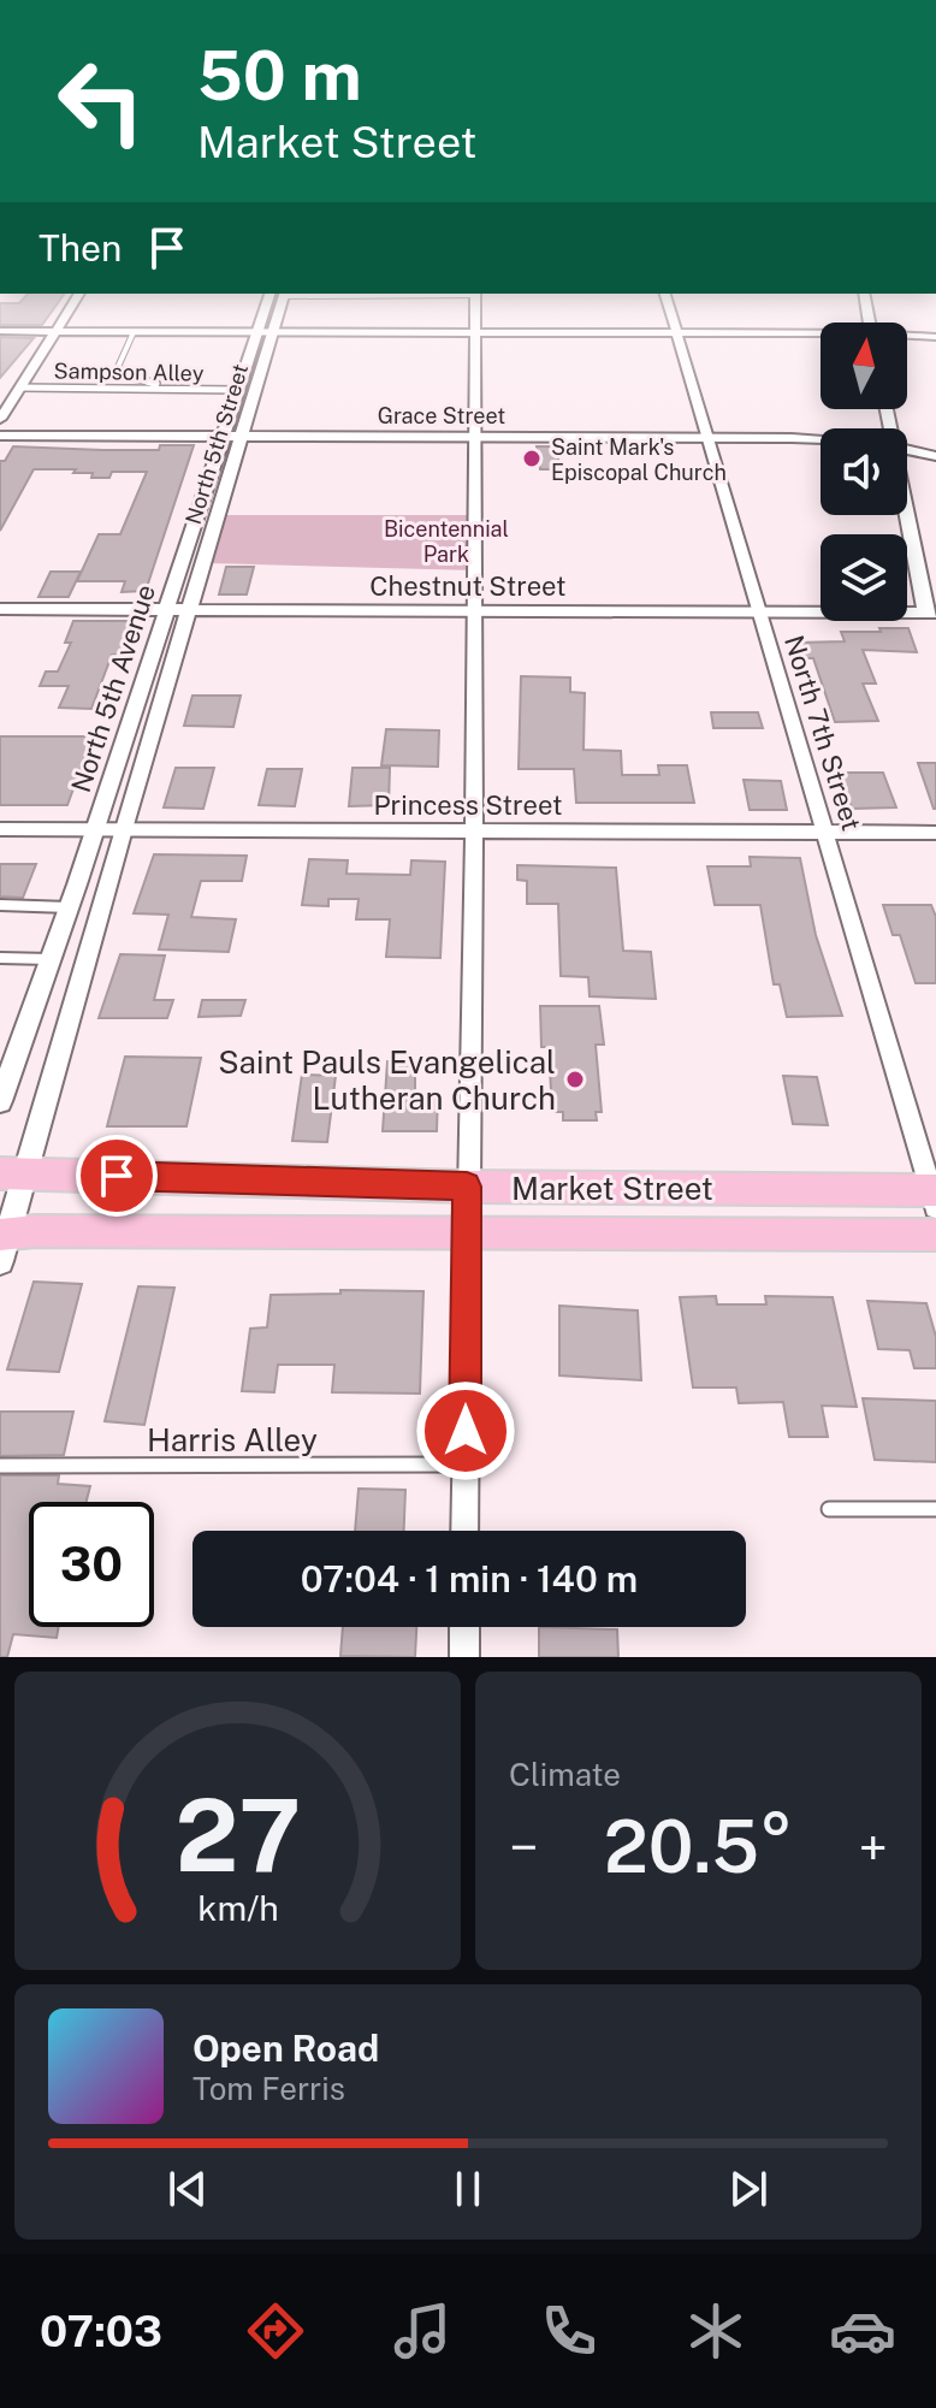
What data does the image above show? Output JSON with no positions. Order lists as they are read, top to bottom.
{
  "streets": {
    "main road": ["Market Street"],
    "street": [
      "Grace Street",
      "North 5th Street",
      "Chestnut Street",
      "North 5th Avenue",
      "North 7th Street",
      "Princess Street"
    ],
    "lane": ["Sampson Alley", "Harris Alley"]
  },
  "crossings": [
    ["Sampson Alley", "North 5th Avenue"],
    ["Grace Street", "North 5th Street"],
    ["Grace Street", "North 5th Avenue"],
    ["Grace Street", "North 7th Street"],
    ["North 5th Street", "Chestnut Street"],
    ["North 5th Street", "North 5th Avenue"],
    ["Chestnut Street", "North 5th Avenue"],
    ["Chestnut Street", "North 7th Street"],
    ["North 5th Avenue", "Princess Street"],
    ["North 5th Avenue", "Market Street"],
    ["North 7th Street", "Princess Street"],
    ["North 7th Street", "Market Street"]
  ],
  "parks": ["Bicentennial Park"],
  "places": ["Saint Mark's Episcopal Church", "Saint Pauls Evangelical Lutheran Church"],
  "north": "top",
  "page": {
    "turn": ["50 m", "Market Street"],
    "then": "Then",
    "limit": "30",
    "trip": "07:04 · 1 min · 140 m",
    "tile": "Climate",
    "heat": ["−", "20.5°", "+"],
    "song": ["Open Road", "Tom Ferris"],
    "tabs": "07:03",
    "gauge": ["27", "km/h"]
  }
}
